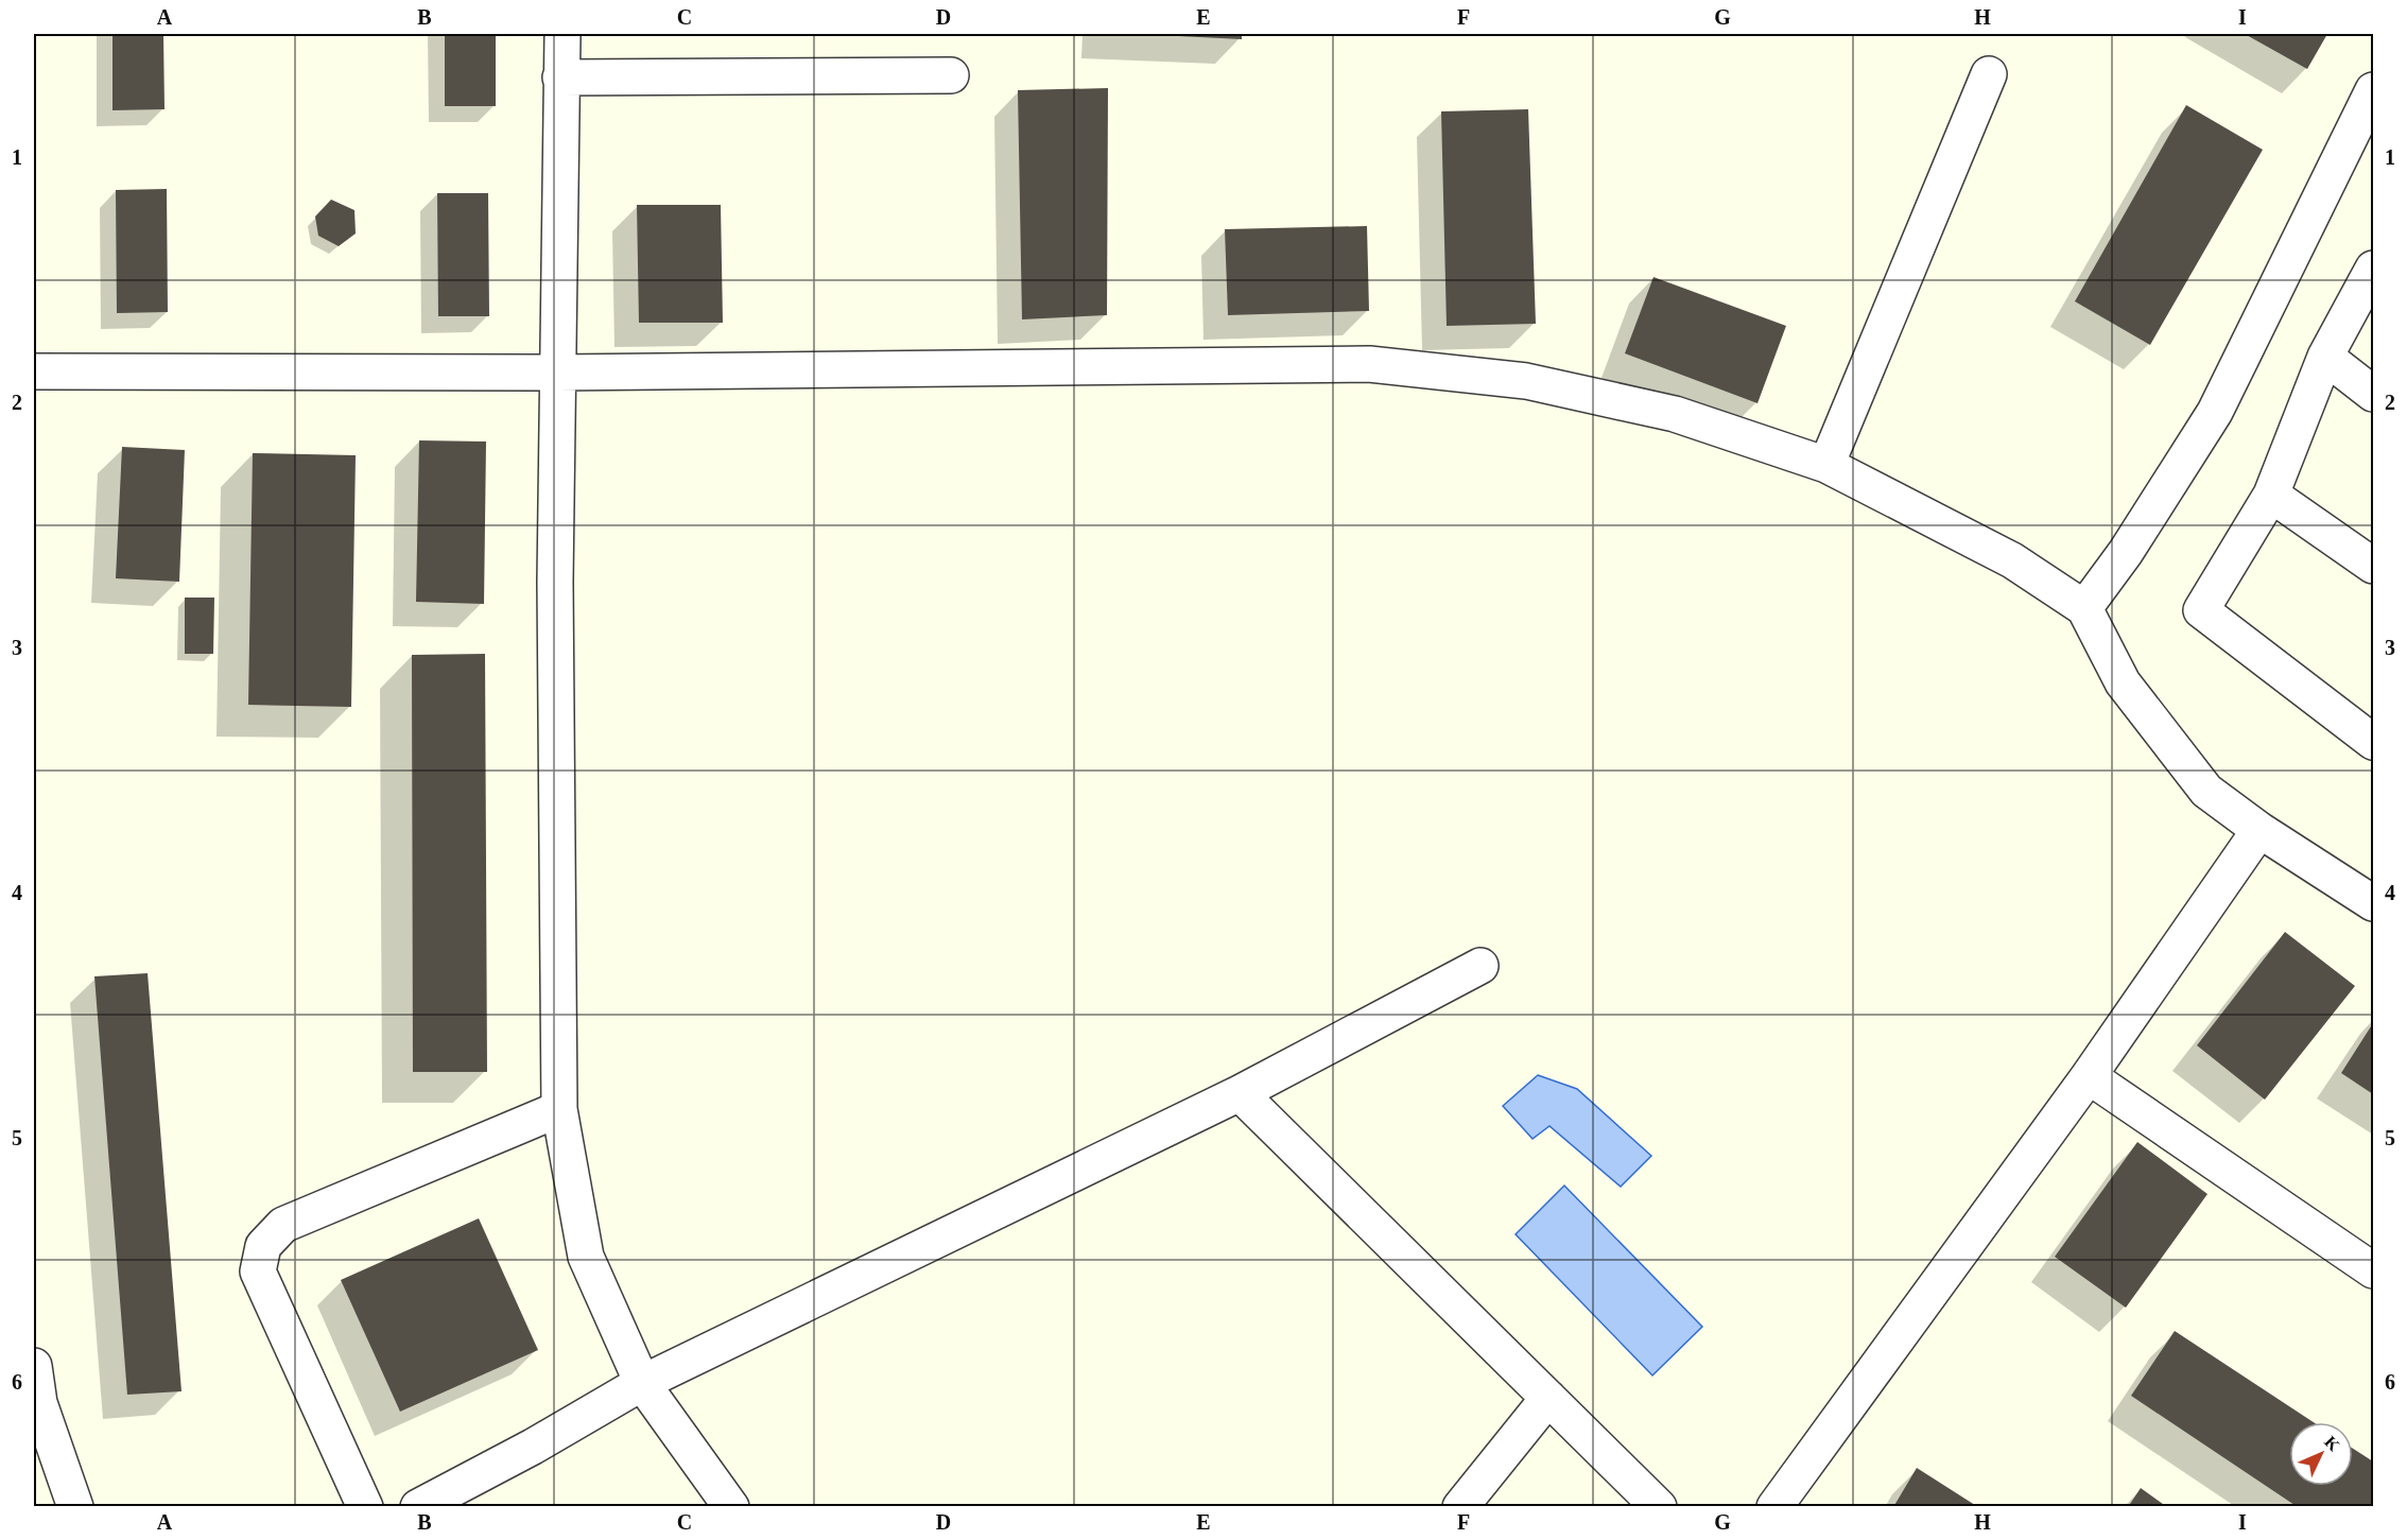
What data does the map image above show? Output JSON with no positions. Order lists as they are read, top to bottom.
{
  "north": "top right",
  "grid": {
    "columns": [
      "A",
      "B",
      "C",
      "D",
      "E",
      "F",
      "G",
      "H",
      "I"
    ],
    "rows": [
      "1",
      "2",
      "3",
      "4",
      "5",
      "6"
    ]
  }
}
